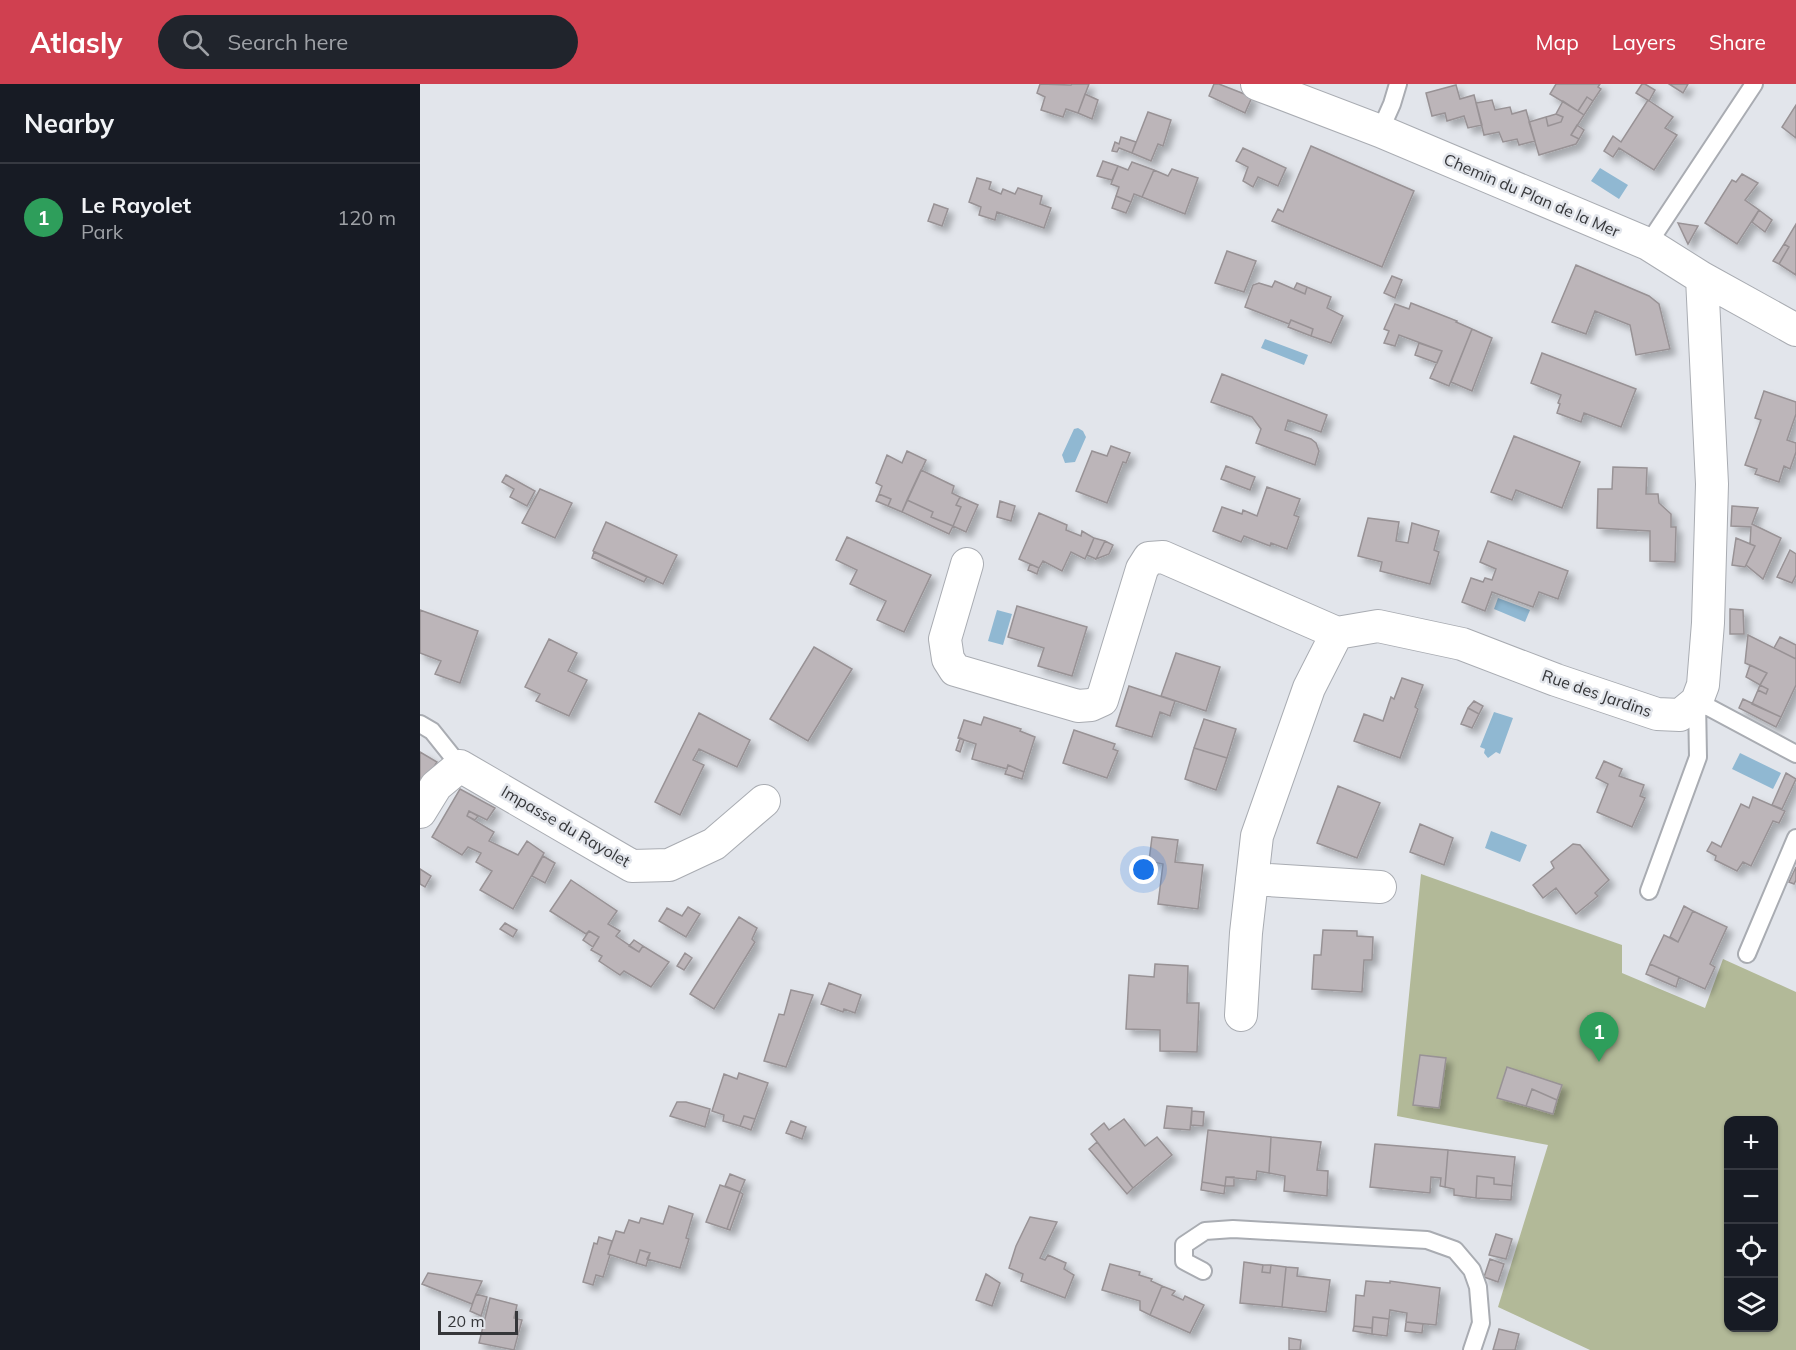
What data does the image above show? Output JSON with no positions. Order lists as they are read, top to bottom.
{
  "streets": {
    "street": ["Chemin du Plan de la Mer", "Rue des Jardins", "Impasse du Rayolet"]
  },
  "scale_bar": "20 m",
  "page": {
    "header": "Atlasly",
    "search": "Search here",
    "nav": ["Map", "Layers", "Share"],
    "heading": "Nearby",
    "list": [
      {
        "mark": "1",
        "name": "Le Rayolet",
        "note": "Park",
        "value": "120 m"
      }
    ],
    "pins": "1",
    "map_buttons": ["+", "−"],
    "scale": "20 m"
  }
}
